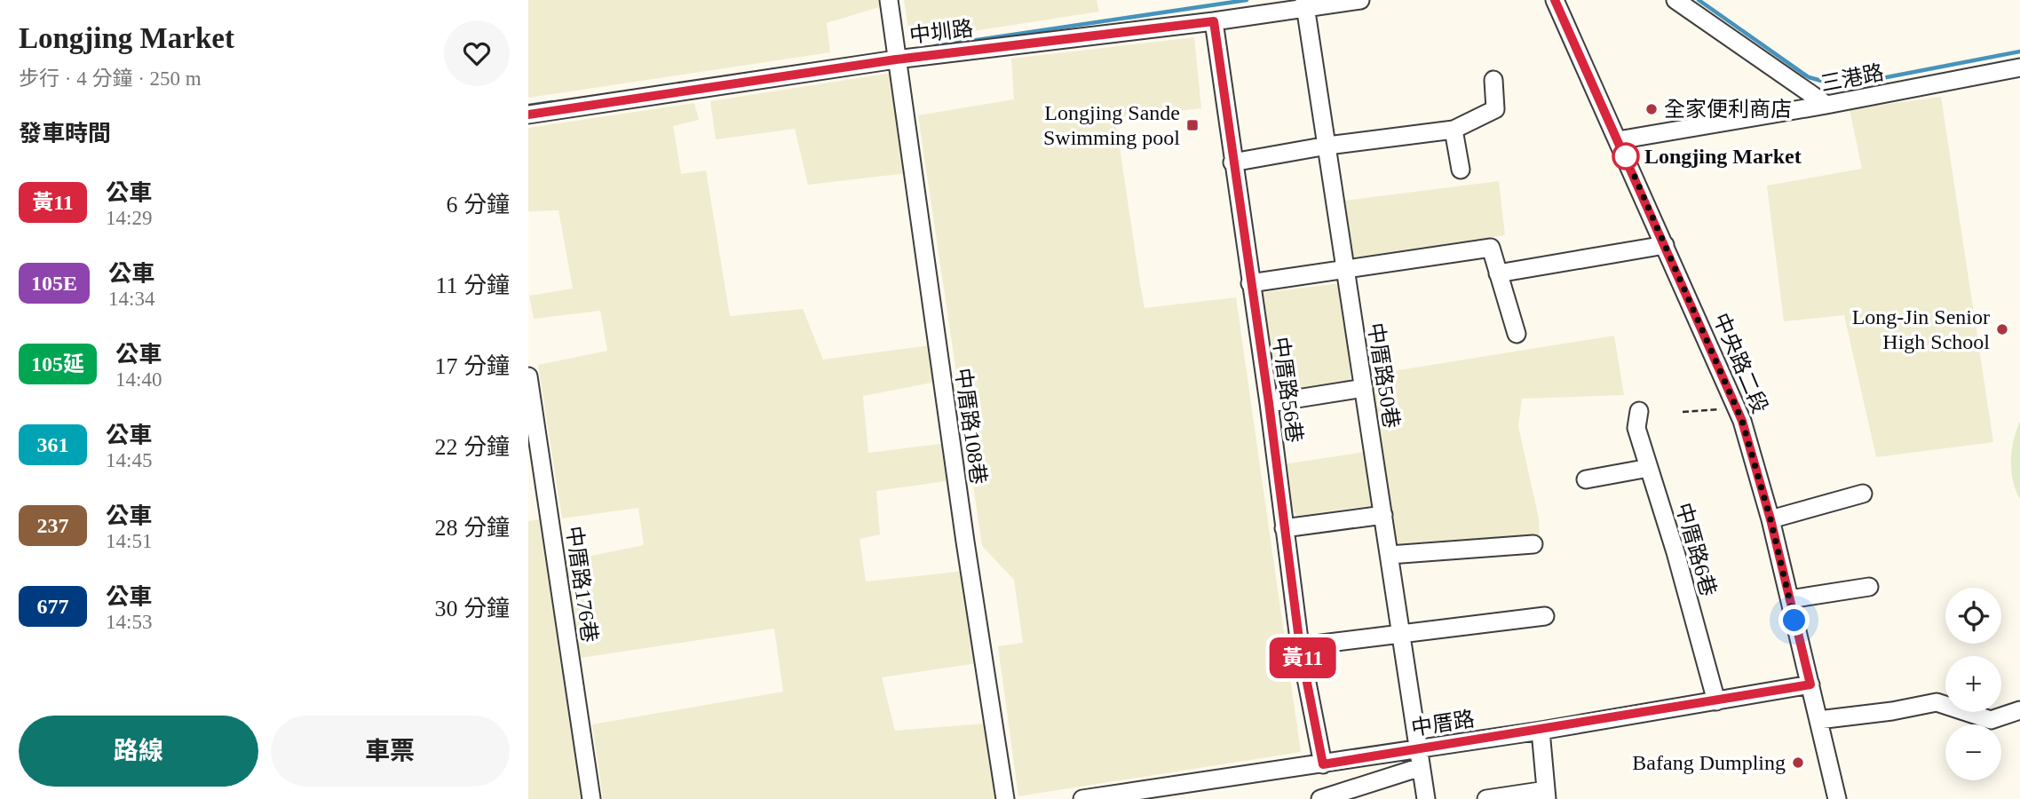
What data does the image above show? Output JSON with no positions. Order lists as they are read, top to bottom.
{
  "streets": {
    "street": [
      "中圳路",
      "三港路",
      "中央路二段",
      "中厝路50巷",
      "中厝路56巷",
      "中厝路108巷",
      "中厝路6巷",
      "中厝路176巷",
      "中厝路"
    ]
  },
  "crossings": [
    ["中圳路", "中厝路50巷"],
    ["中圳路", "中厝路56巷"],
    ["中圳路", "中厝路108巷"],
    ["三港路", "中央路二段"],
    ["中央路二段", "中厝路"],
    ["中厝路50巷", "中厝路"],
    ["中厝路56巷", "中厝路"],
    ["中厝路6巷", "中厝路"]
  ],
  "places": {
    "other": [
      "全家便利商店",
      "Longjing Market",
      "Long-Jin Senior High School",
      "Bafang Dumpling"
    ],
    "transit": ["Longjing Sande Swimming pool"]
  },
  "lines": ["bus line 黃11"],
  "page": {
    "heading": [
      ["Longjing Market", "步行 · 4 分鐘 · 250 m"],
      "發車時間"
    ],
    "on_map": "黃11",
    "list": [
      {
        "mark": "黃11",
        "name": "公車",
        "note": "14:29",
        "value": "6 分鐘"
      },
      {
        "mark": "105E",
        "name": "公車",
        "note": "14:34",
        "value": "11 分鐘"
      },
      {
        "mark": "105延",
        "name": "公車",
        "note": "14:40",
        "value": "17 分鐘"
      },
      {
        "mark": "361",
        "name": "公車",
        "note": "14:45",
        "value": "22 分鐘"
      },
      {
        "mark": "237",
        "name": "公車",
        "note": "14:51",
        "value": "28 分鐘"
      },
      {
        "mark": "677",
        "name": "公車",
        "note": "14:53",
        "value": "30 分鐘"
      }
    ],
    "map_buttons": ["+", "−"],
    "buttons": ["路線", "車票"]
  }
}
